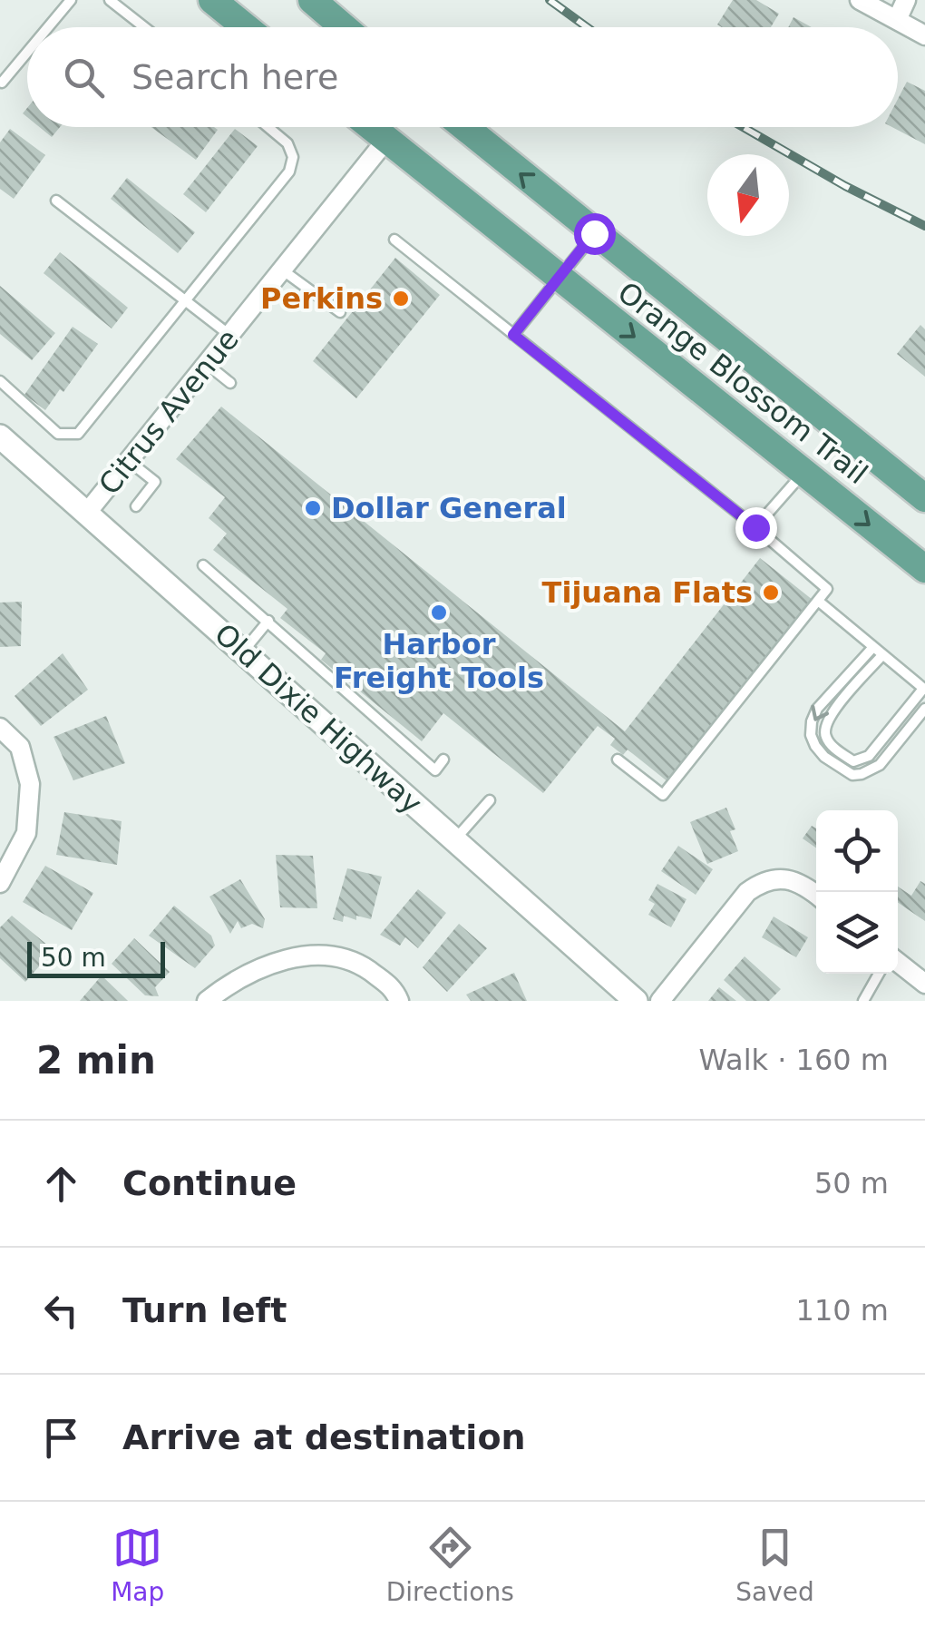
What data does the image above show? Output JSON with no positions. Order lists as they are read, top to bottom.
{
  "streets": {
    "main road": ["Orange Blossom Trail"],
    "street": ["Citrus Avenue", "Old Dixie Highway"]
  },
  "crossings": [
    ["Orange Blossom Trail", "Citrus Avenue"],
    ["Citrus Avenue", "Old Dixie Highway"]
  ],
  "places": [
    "Perkins",
    "Dollar General",
    "Tijuana Flats",
    "Harbor Freight Tools"
  ],
  "scale_bar": "50 m",
  "north": "bottom",
  "page": {
    "search": "Search here",
    "scale": "50 m",
    "heading": ["2 min", "Walk · 160 m"],
    "list": [
      ["Continue", "50 m"],
      ["Turn left", "110 m"],
      "Arrive at destination"
    ],
    "nav": ["Map", "Directions", "Saved"]
  }
}
